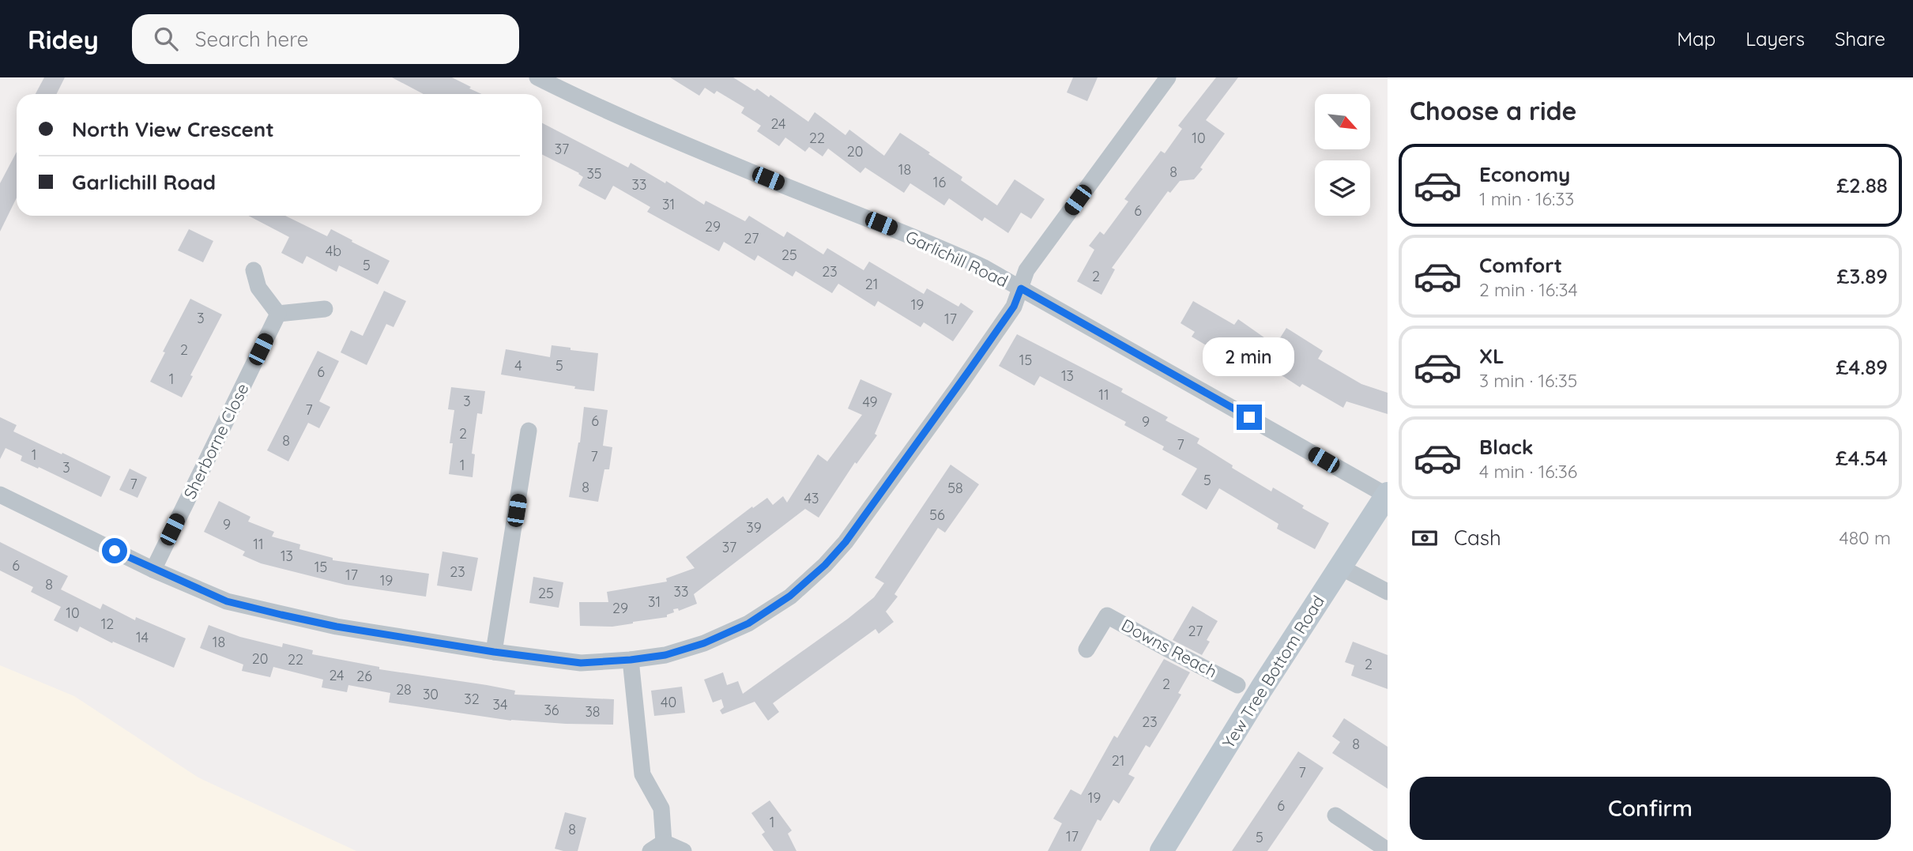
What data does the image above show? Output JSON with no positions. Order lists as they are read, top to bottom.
{
  "streets": {
    "main road": ["Yew Tree Bottom Road"],
    "street": ["Garlichill Road", "Sherborne Close", "Downs Reach"]
  },
  "crossings": [
    ["Garlichill Road", "Yew Tree Bottom Road"]
  ],
  "house_numbers": [
    "24",
    "22",
    "10",
    "37",
    "20",
    "18",
    "8",
    "35",
    "16",
    "33",
    "31",
    "6",
    "29",
    "27",
    "4b",
    "25",
    "5",
    "23",
    "2",
    "21",
    "19",
    "3",
    "17",
    "2",
    "15",
    "4",
    "5",
    "6",
    "13",
    "1",
    "11",
    "3",
    "49",
    "7",
    "6",
    "9",
    "2",
    "8",
    "7",
    "1",
    "7",
    "1",
    "3",
    "5",
    "7",
    "8",
    "58",
    "43",
    "56",
    "9",
    "39",
    "11",
    "37",
    "13",
    "6",
    "15",
    "23",
    "17",
    "19",
    "8",
    "33",
    "25",
    "31",
    "29",
    "10",
    "12",
    "27",
    "14",
    "18",
    "20",
    "22",
    "2",
    "24",
    "26",
    "2",
    "28",
    "30",
    "32",
    "40",
    "34",
    "36",
    "38",
    "23",
    "8",
    "21",
    "7",
    "19",
    "6",
    "1",
    "8",
    "17",
    "5"
  ],
  "north": "bottom right",
  "page": {
    "header": "Ridey",
    "search": "Search here",
    "nav": ["Map", "Layers", "Share"],
    "heading": "Choose a ride",
    "banner": ["North View Crescent", "Garlichill Road"],
    "list": [
      {
        "name": "Economy",
        "note": "1 min · 16:33",
        "value": "£2.88"
      },
      {
        "name": "Comfort",
        "note": "2 min · 16:34",
        "value": "£3.89"
      },
      {
        "name": "XL",
        "note": "3 min · 16:35",
        "value": "£4.89"
      },
      {
        "name": "Black",
        "note": "4 min · 16:36",
        "value": "£4.54"
      }
    ],
    "bubble": "2 min",
    "pay": ["Cash", "480 m"],
    "buttons": "Confirm"
  }
}
